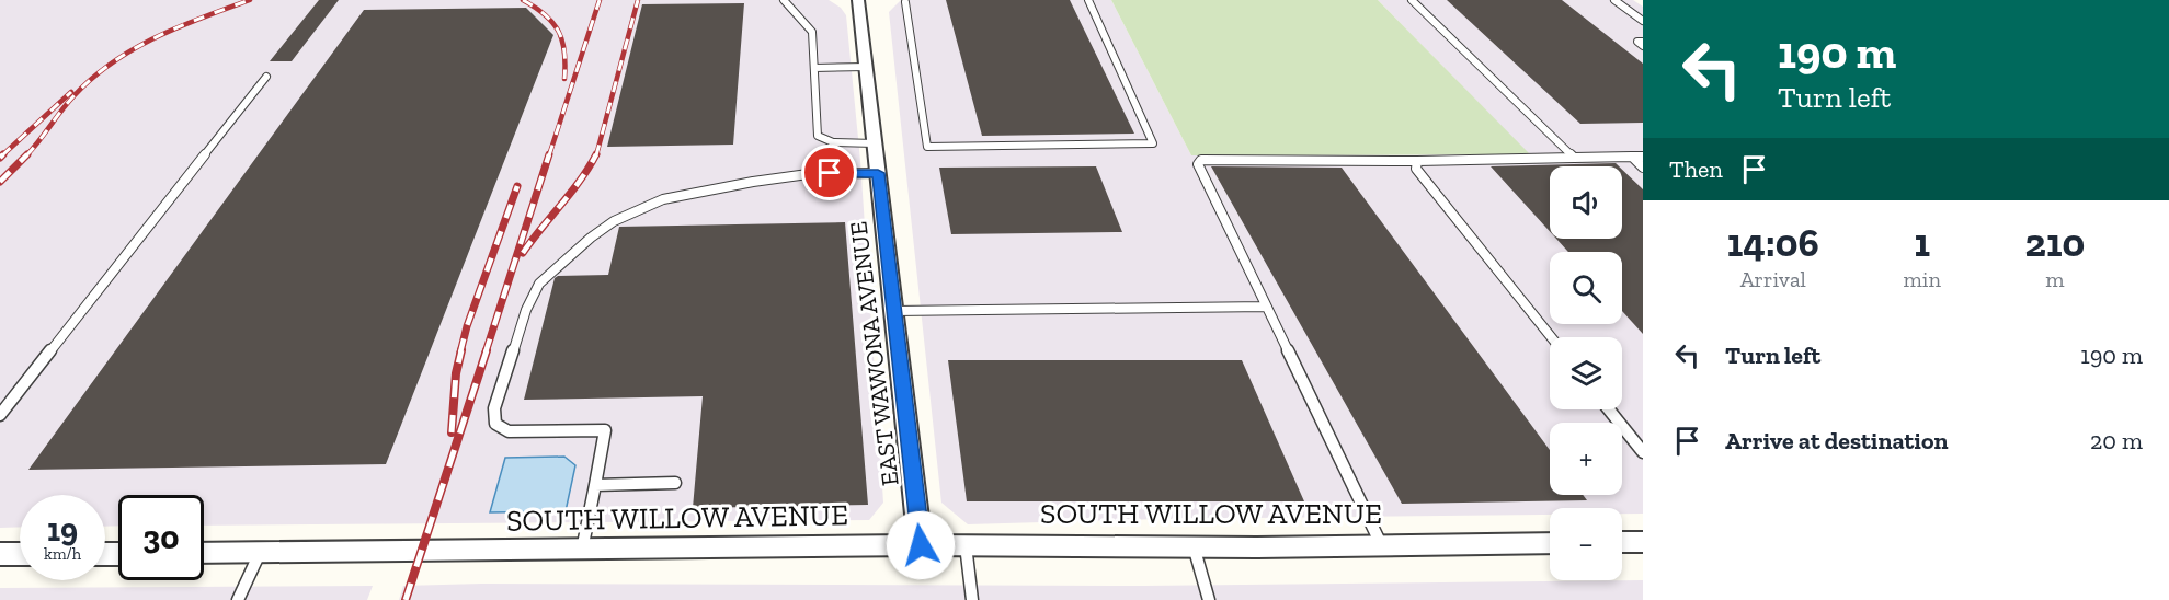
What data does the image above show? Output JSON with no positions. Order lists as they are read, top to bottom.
{
  "streets": {
    "street": ["EAST WAWONA AVENUE", "SOUTH WILLOW AVENUE"]
  },
  "crossings": [
    ["EAST WAWONA AVENUE", "SOUTH WILLOW AVENUE"]
  ],
  "page": {
    "turn": ["190 m", "Turn left"],
    "then": "Then",
    "map_buttons": ["+", "−"],
    "eta": [
      "14:06",
      "Arrival",
      "1",
      "min",
      "210",
      "m"
    ],
    "list": [
      {
        "name": "Turn left",
        "value": "190 m"
      },
      {
        "name": "Arrive at destination",
        "value": "20 m"
      }
    ],
    "speed": "19 km/h",
    "limit": "30"
  }
}
